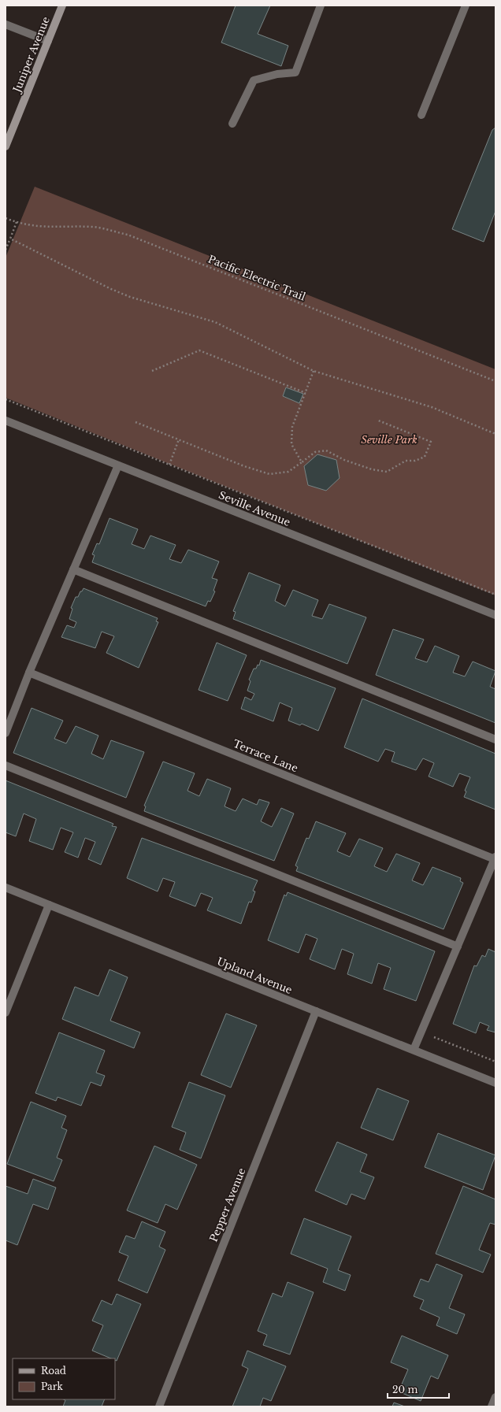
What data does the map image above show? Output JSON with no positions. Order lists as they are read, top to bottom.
{
  "streets": {
    "street": [
      "Juniper Avenue",
      "Seville Avenue",
      "Terrace Lane",
      "Upland Avenue",
      "Pepper Avenue"
    ],
    "path": ["Pacific Electric Trail"]
  },
  "crossings": [
    ["Upland Avenue", "Pepper Avenue"]
  ],
  "parks": ["Seville Park"],
  "legend": ["Road", "Park"],
  "scale_bar": "20 m"
}
